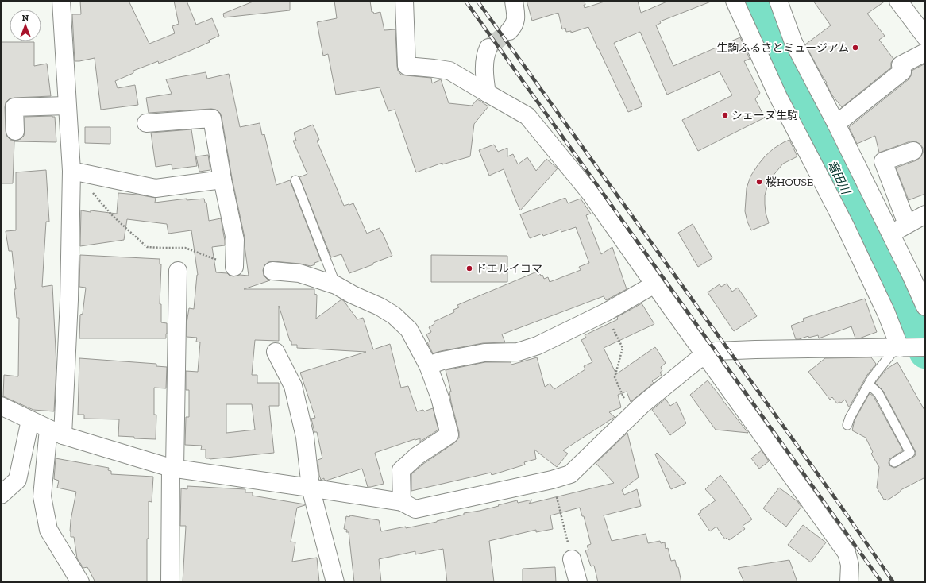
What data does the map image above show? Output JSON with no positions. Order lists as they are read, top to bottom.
{
  "water": ["竜田川"],
  "places": [
    "生駒ふるさとミュージアム",
    "シェーヌ生駒",
    "桜HOUSE",
    "ドエルイコマ"
  ],
  "north": "top"
}
